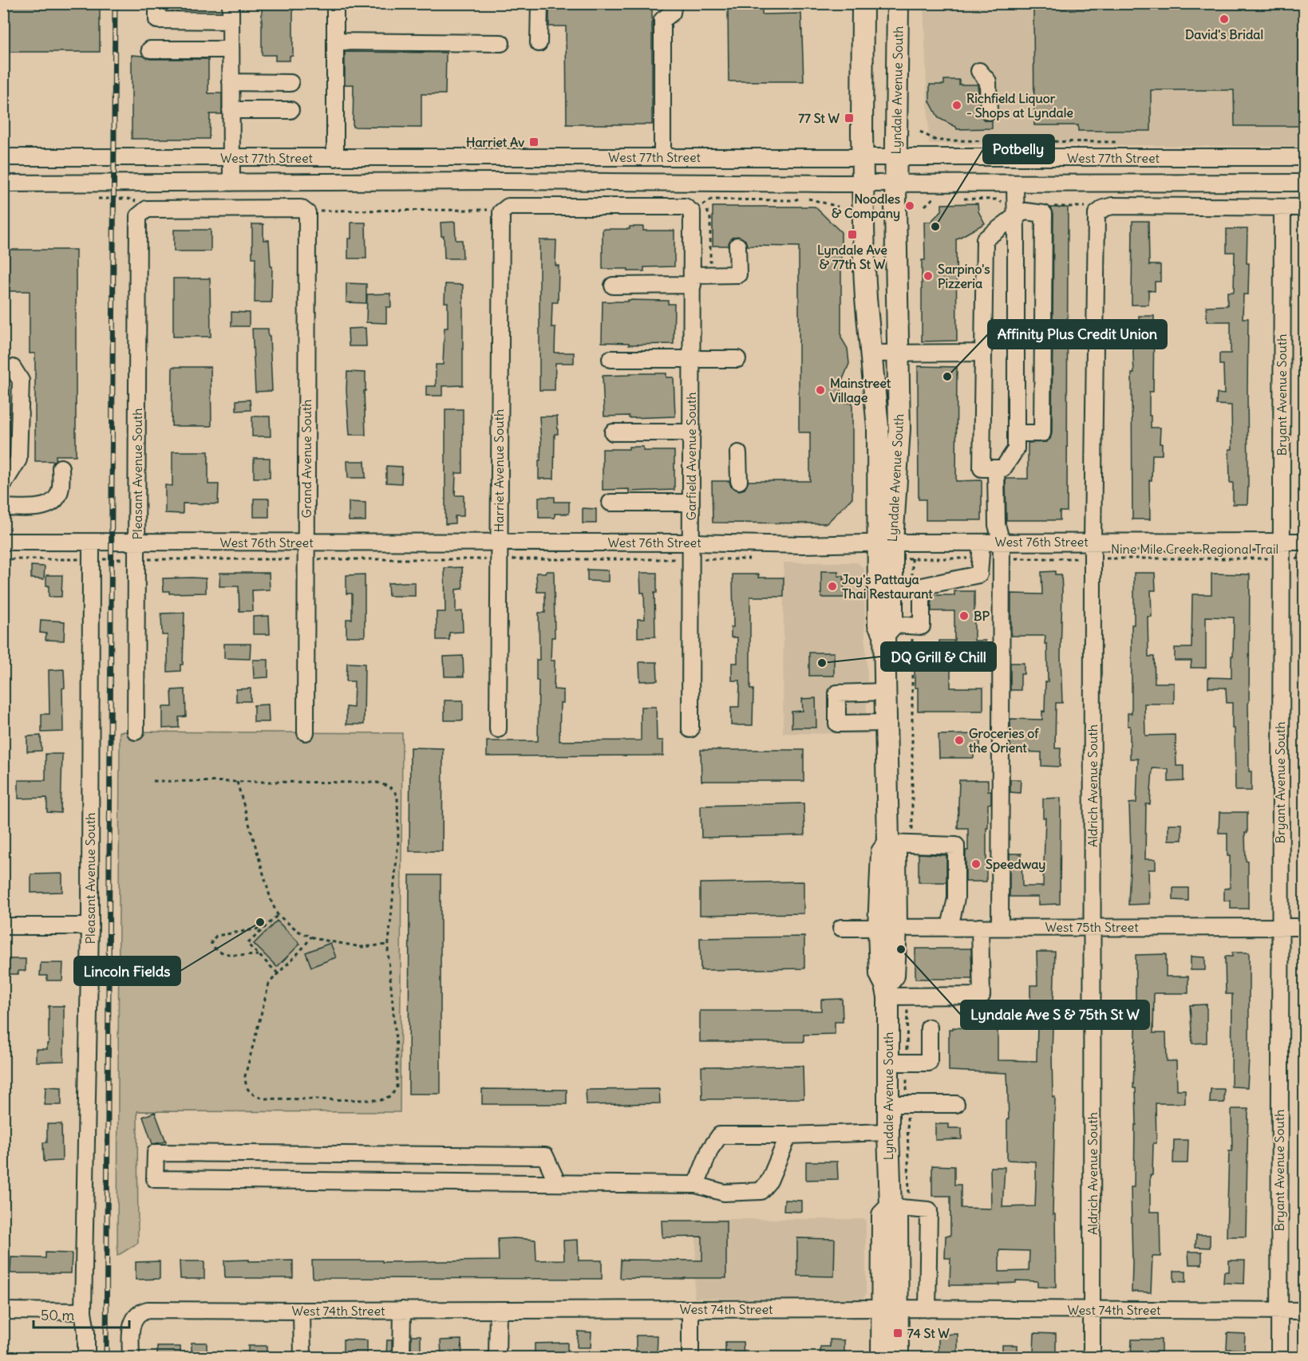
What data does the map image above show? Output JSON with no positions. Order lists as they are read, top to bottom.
{
  "streets": {
    "main road": ["Lyndale Avenue South"],
    "street": [
      "West 77th Street",
      "Bryant Avenue South",
      "Garfield Avenue South",
      "Grand Avenue South",
      "Harriet Avenue South",
      "Pleasant Avenue South",
      "West 76th Street",
      "Aldrich Avenue South",
      "West 75th Street",
      "West 74th Street"
    ],
    "path": ["Nine Mile Creek Regional Trail"]
  },
  "crossings": [
    ["Lyndale Avenue South", "West 77th Street"],
    ["Lyndale Avenue South", "West 76th Street"],
    ["Lyndale Avenue South", "West 75th Street"],
    ["Lyndale Avenue South", "West 74th Street"],
    ["Bryant Avenue South", "West 76th Street"],
    ["Bryant Avenue South", "Nine Mile Creek Regional Trail"],
    ["Bryant Avenue South", "Aldrich Avenue South"],
    ["Bryant Avenue South", "West 75th Street"],
    ["Bryant Avenue South", "West 74th Street"],
    ["Garfield Avenue South", "West 76th Street"],
    ["Grand Avenue South", "West 76th Street"],
    ["Harriet Avenue South", "West 76th Street"],
    ["Pleasant Avenue South", "West 76th Street"],
    ["West 76th Street", "Aldrich Avenue South"],
    ["Nine Mile Creek Regional Trail", "Aldrich Avenue South"],
    ["Aldrich Avenue South", "West 75th Street"],
    ["Aldrich Avenue South", "West 74th Street"]
  ],
  "places": {
    "other": [
      "David's Bridal",
      "Richfield Liquor - Shops at Lyndale",
      "Noodles & Company",
      "Potbelly",
      "Sarpino's Pizzeria",
      "Affinity Plus Credit Union",
      "Mainstreet Village",
      "Joy's Pattaya Thai Restaurant",
      "BP",
      "DQ Grill & Chill",
      "Groceries of the Orient",
      "Speedway",
      "Lincoln Fields",
      "Lyndale Ave S & 75th St W"
    ],
    "transit": [
      "77 St W",
      "Harriet Av",
      "Lyndale Ave & 77th St W",
      "74 St W"
    ]
  },
  "scale_bar": "50 m"
}
